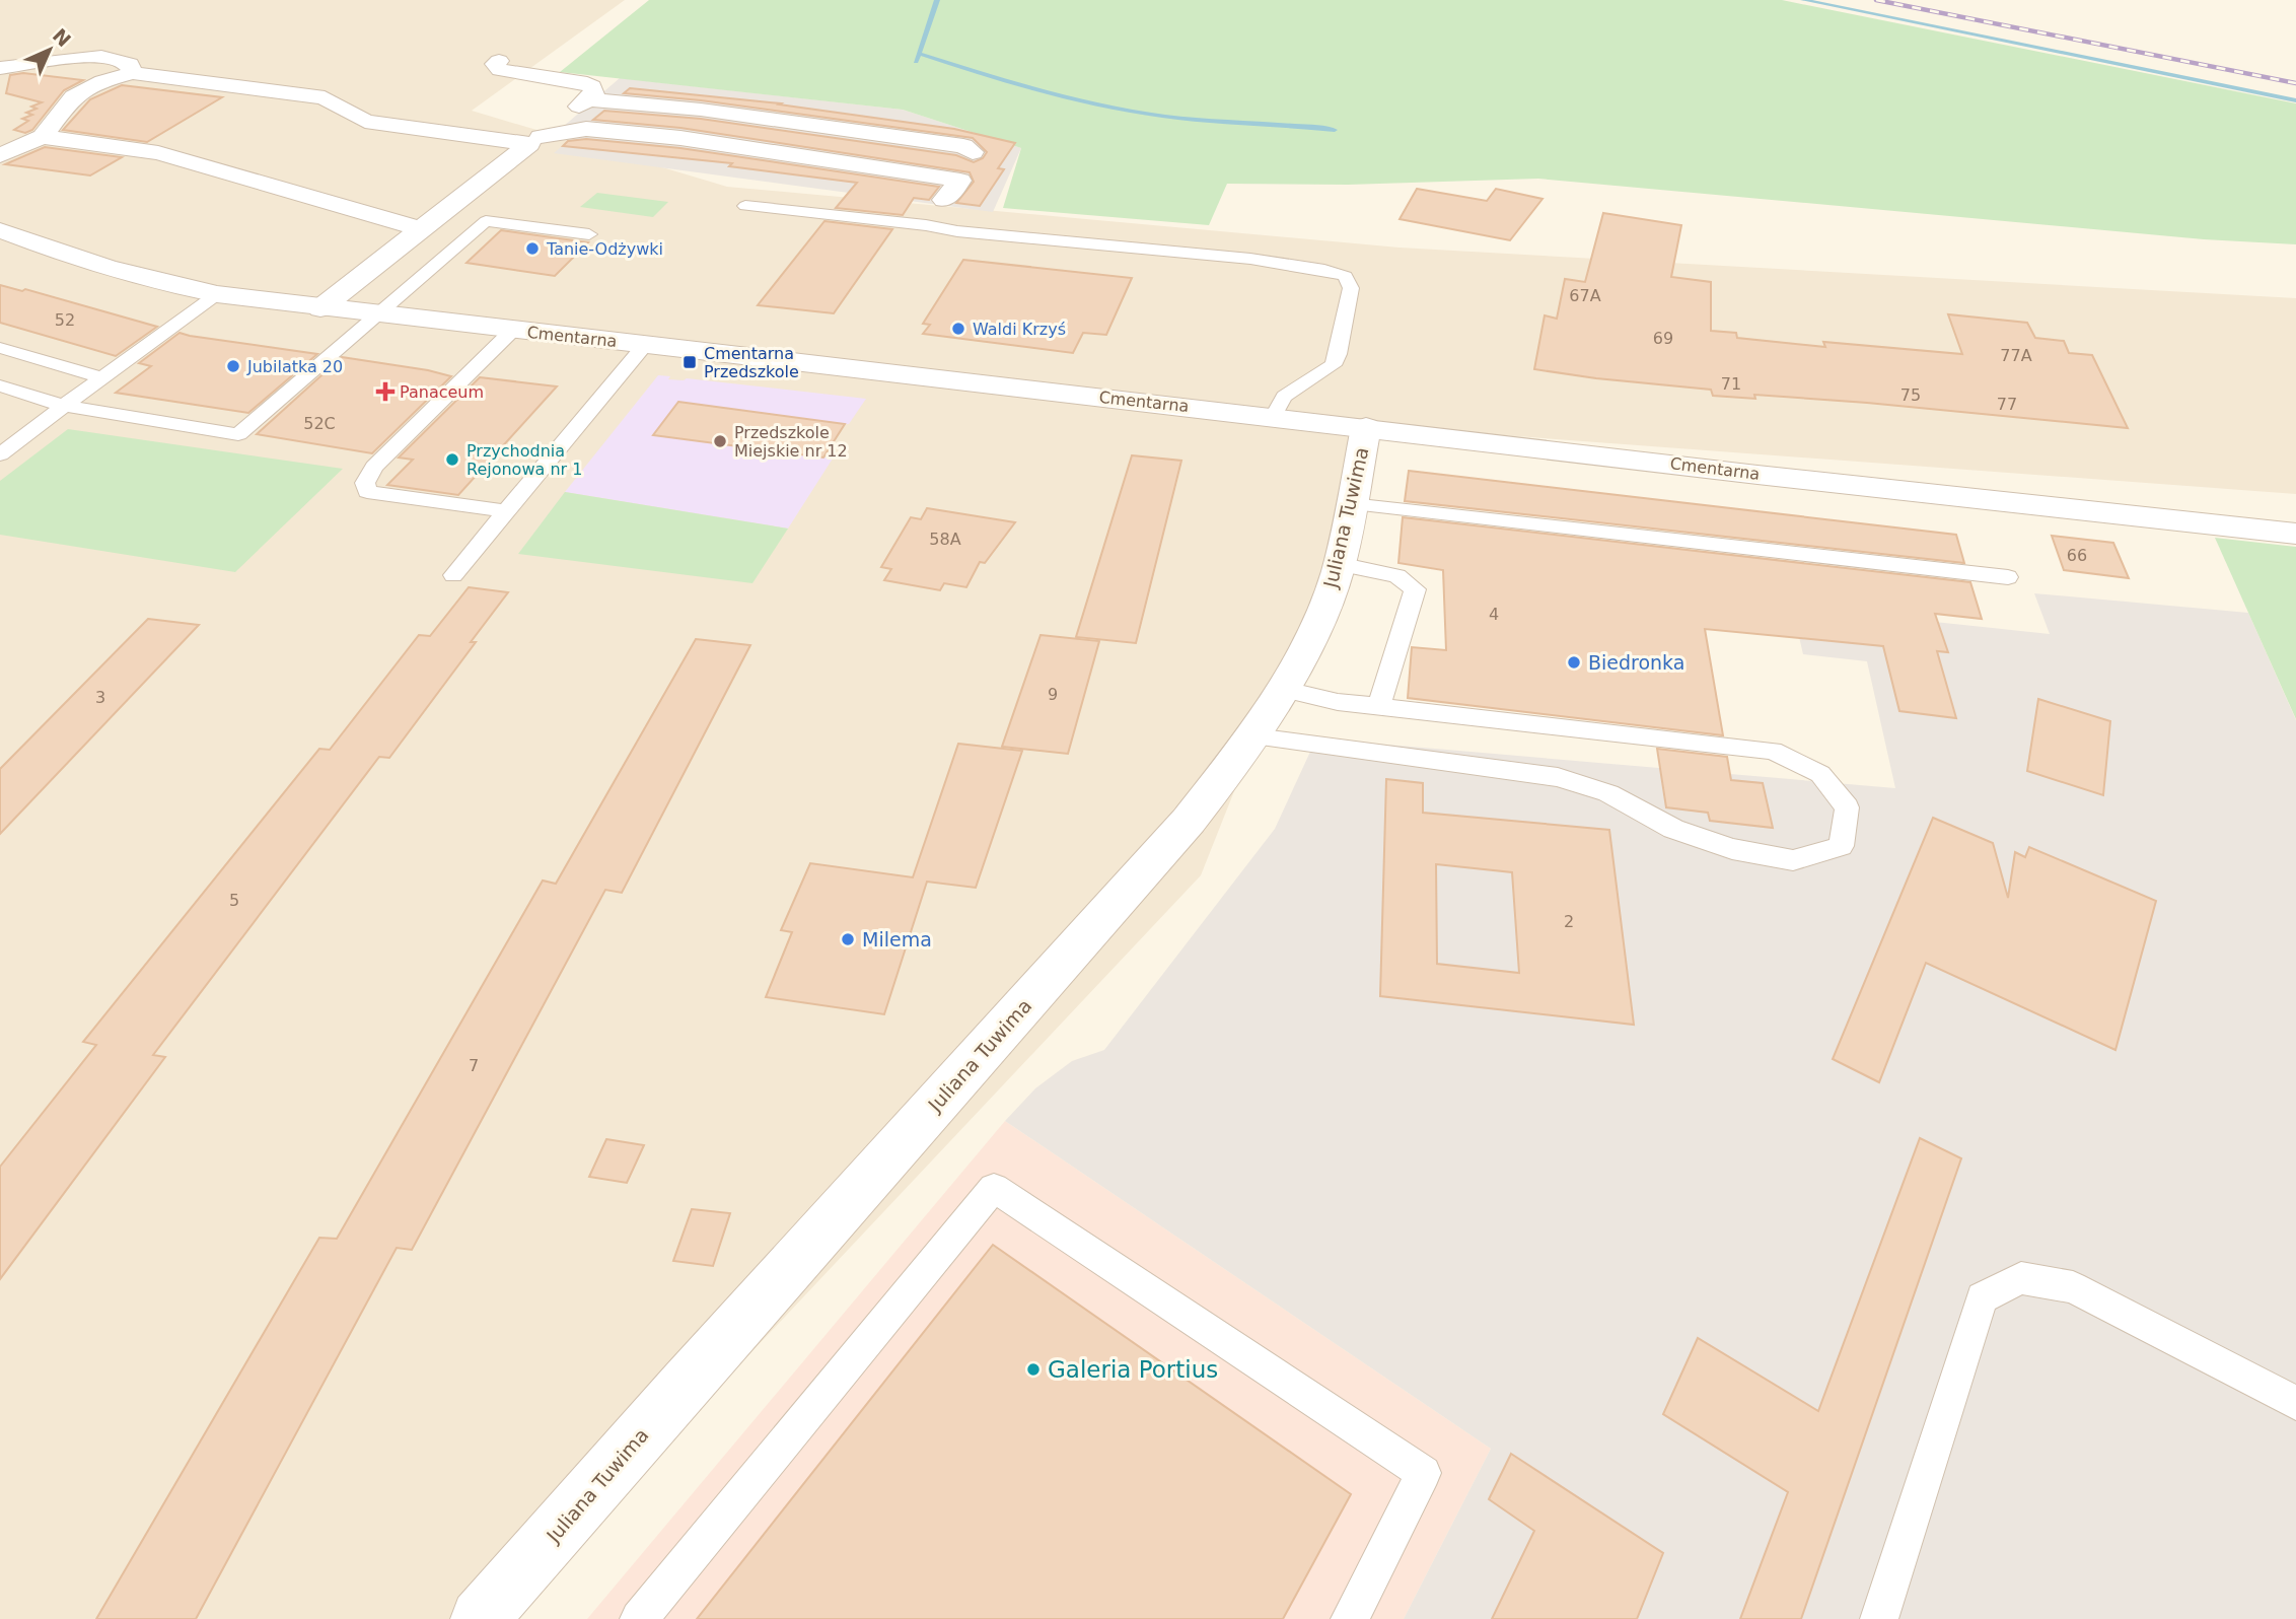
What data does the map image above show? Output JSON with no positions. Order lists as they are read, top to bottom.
{
  "streets": {
    "street": ["Cmentarna", "Juliana Tuwima"]
  },
  "crossings": [
    ["Cmentarna", "Juliana Tuwima"]
  ],
  "places": {
    "other": [
      "Tanie-Odżywki",
      "Waldi Krzyś",
      "Jubilatka 20",
      "Przedszkole Miejskie nr 12",
      "Przychodnia Rejonowa nr 1",
      "Biedronka",
      "Milema",
      "Galeria Portius"
    ],
    "transit": ["Cmentarna Przedszkole"],
    "health": ["Panaceum"]
  },
  "house_numbers": [
    "67A",
    "52",
    "69",
    "77A",
    "71",
    "75",
    "77",
    "52C",
    "58A",
    "66",
    "4",
    "9",
    "3",
    "5",
    "2",
    "7"
  ],
  "north": "top right"
}
